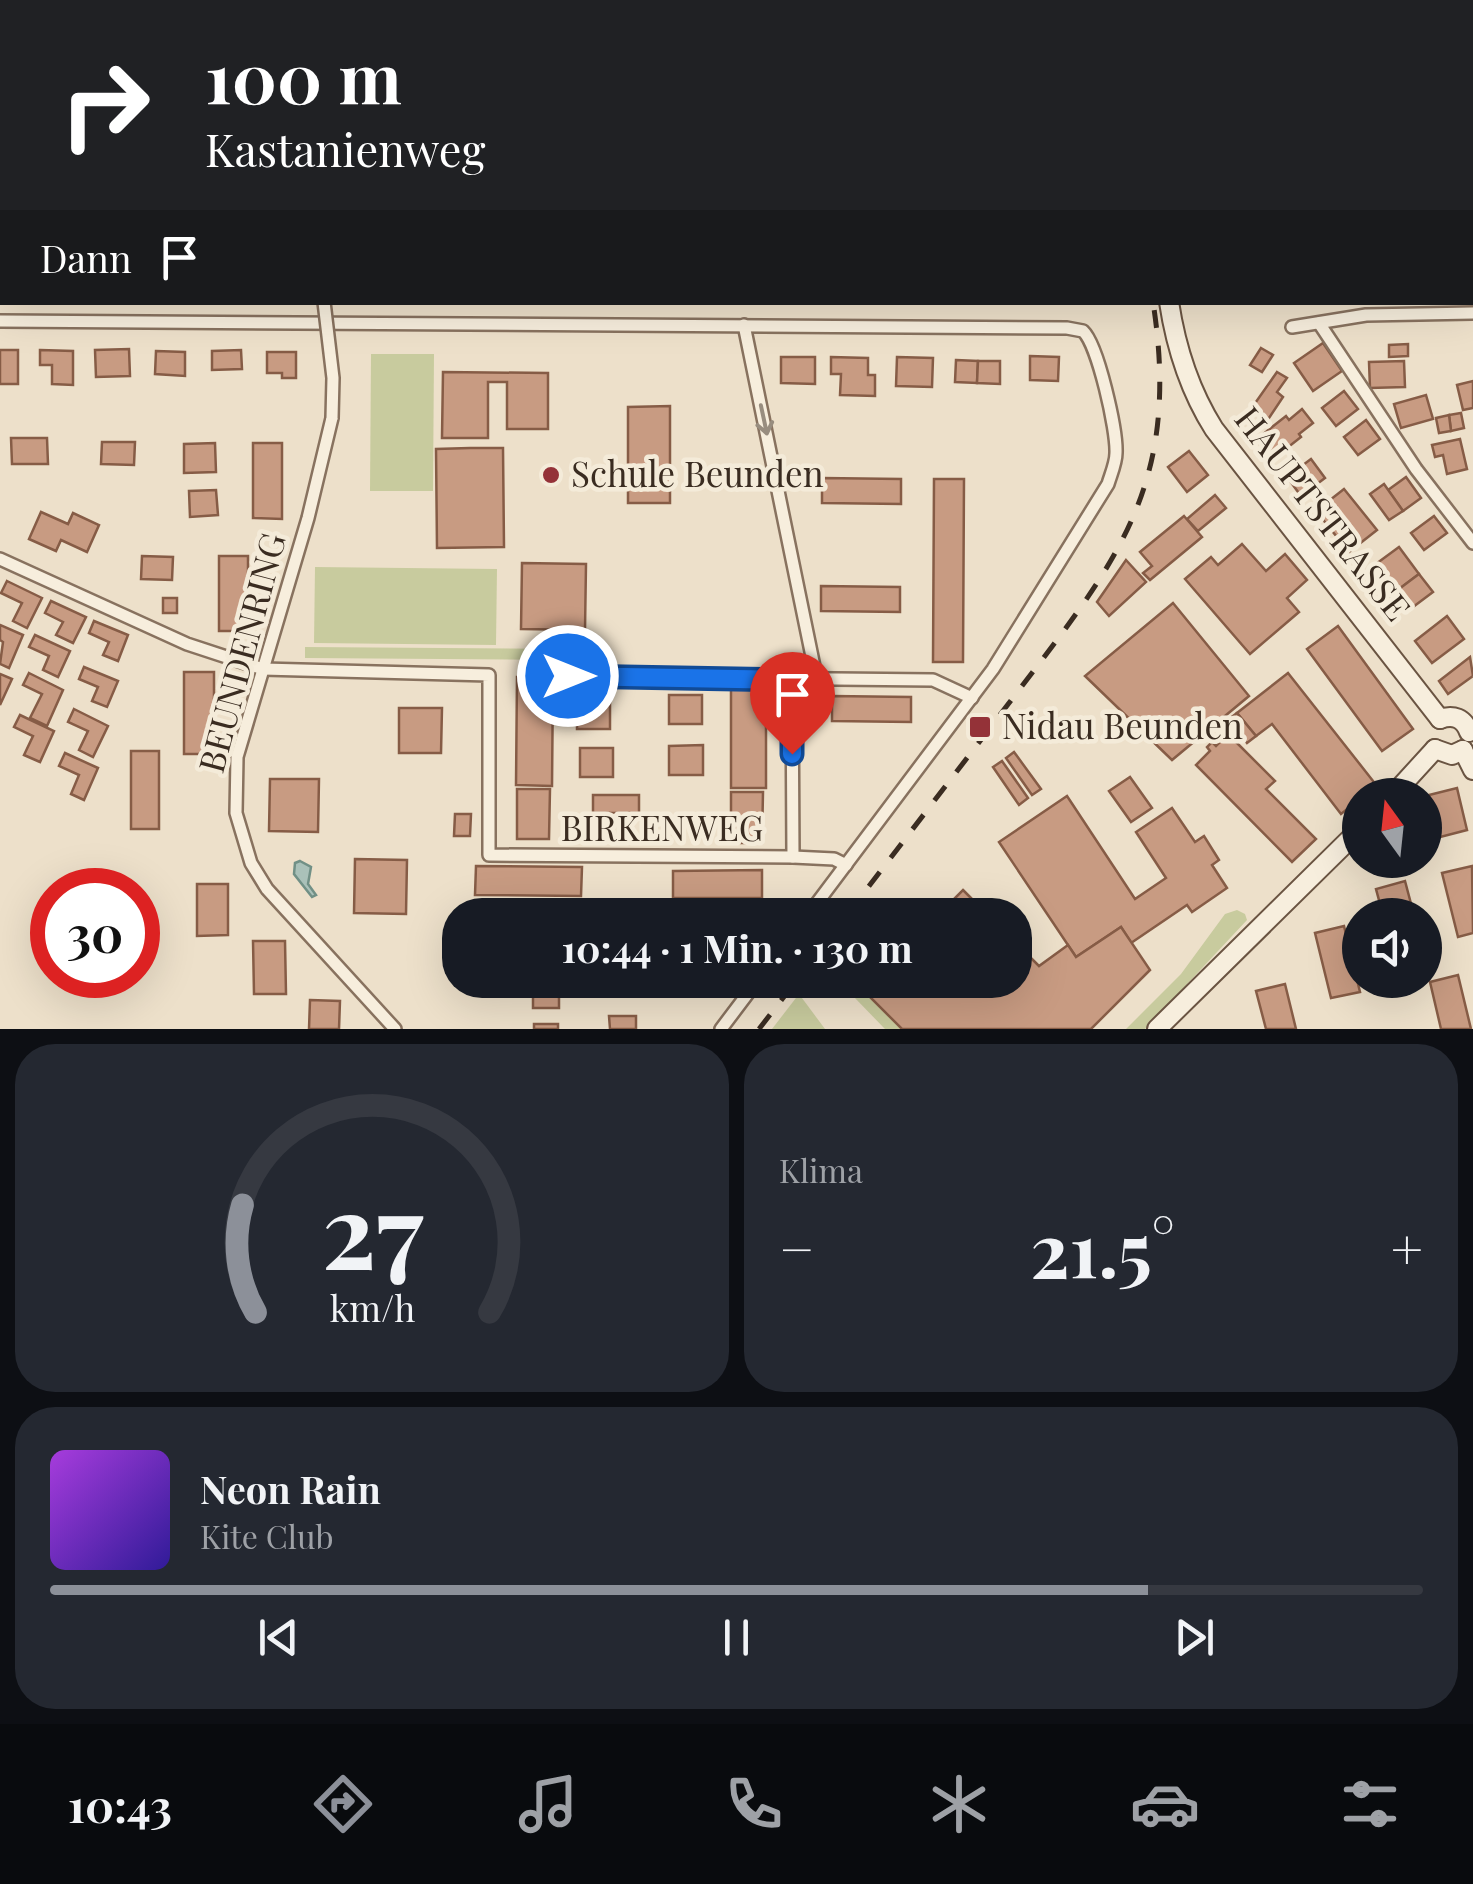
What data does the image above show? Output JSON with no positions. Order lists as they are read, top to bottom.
{
  "streets": {
    "main road": ["HAUPTSTRASSE"],
    "street": ["BEUNDENRING", "BIRKENWEG"]
  },
  "crossings": [
    ["BEUNDENRING", "BIRKENWEG"]
  ],
  "places": {
    "other": ["Schule Beunden"],
    "transit": ["Nidau Beunden"]
  },
  "north": "top",
  "page": {
    "turn": ["100 m", "Kastanienweg"],
    "then": "Dann",
    "limit": "30",
    "trip": "10:44 · 1 Min. · 130 m",
    "tile": "Klima",
    "heat": ["−", "21.5°", "+"],
    "song": ["Neon Rain", "Kite Club"],
    "tabs": "10:43",
    "gauge": ["27", "km/h"]
  }
}
